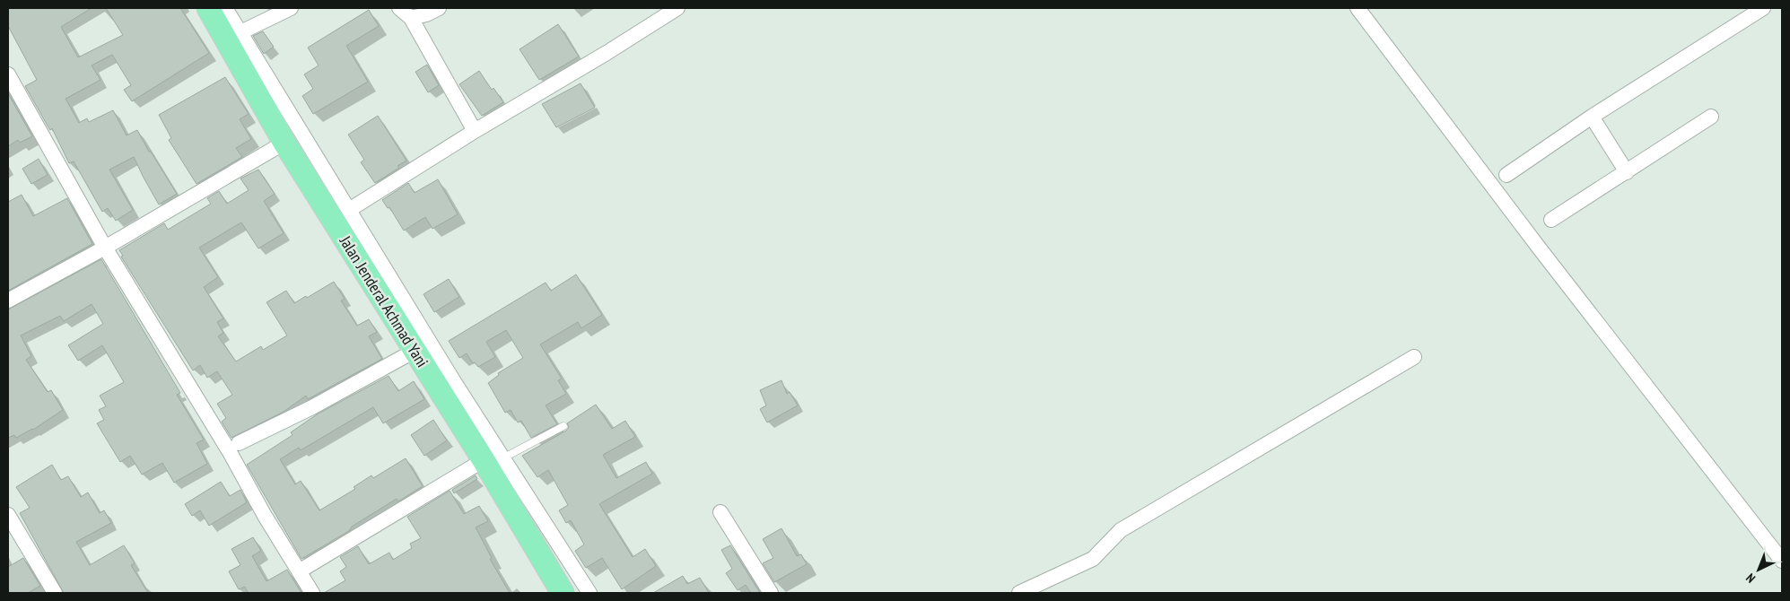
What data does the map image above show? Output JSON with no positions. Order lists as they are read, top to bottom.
{
  "streets": {
    "main road": ["Jalan Jenderal Achmad Yani"]
  },
  "north": "bottom left"
}
